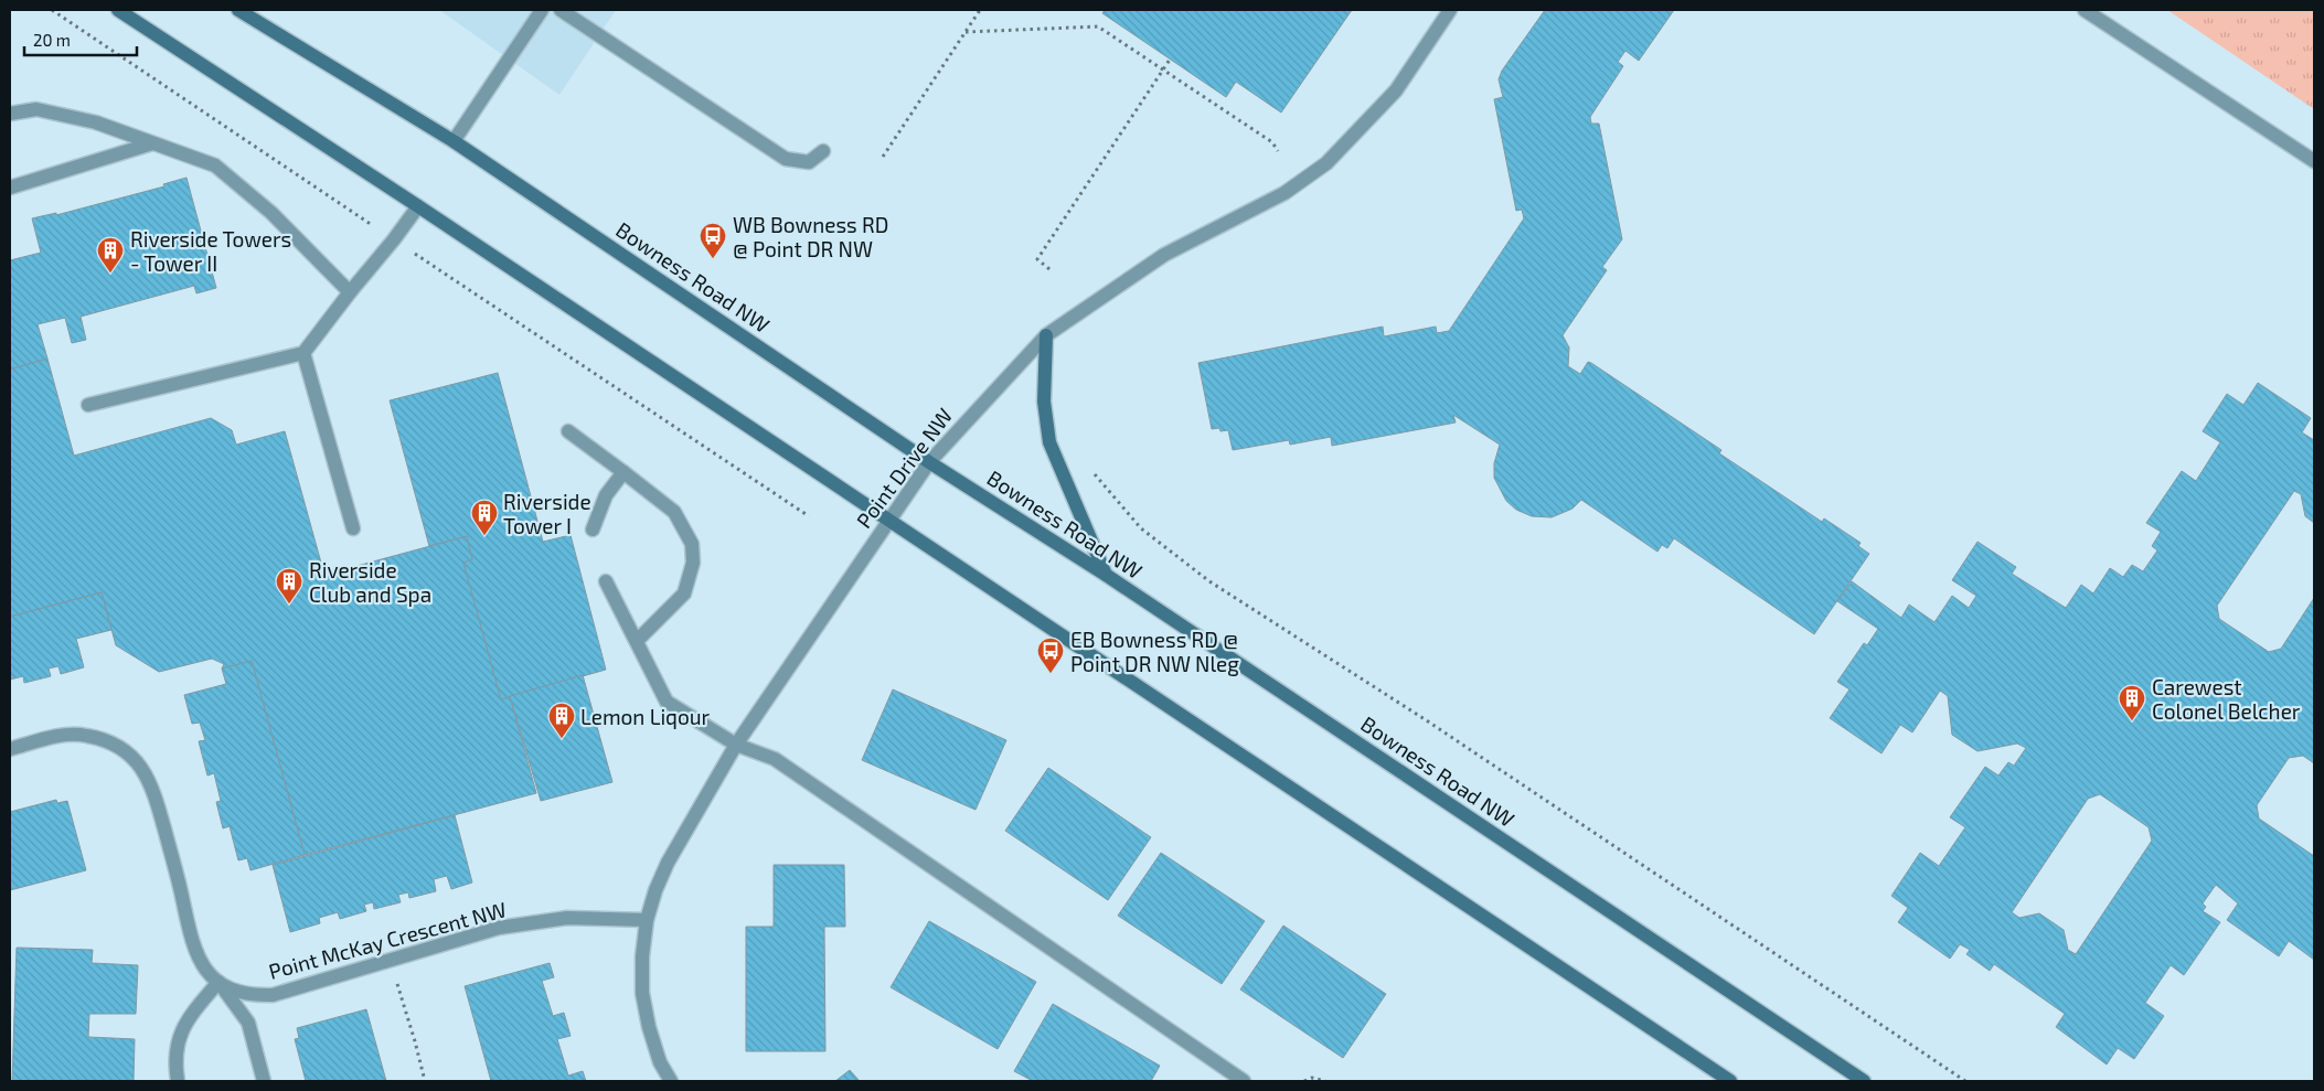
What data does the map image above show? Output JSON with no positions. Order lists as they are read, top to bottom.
{
  "streets": {
    "main road": ["Bowness Road NW"],
    "street": ["Point Drive NW", "Point McKay Crescent NW"]
  },
  "crossings": [
    ["Bowness Road NW", "Point Drive NW"],
    ["Point Drive NW", "Point McKay Crescent NW"]
  ],
  "places": {
    "bus stop": ["WB Bowness RD @ Point DR NW", "EB Bowness RD @ Point DR NW Nleg"],
    "building": [
      "Riverside Towers - Tower II",
      "Riverside Tower I",
      "Riverside Club and Spa",
      "Carewest Colonel Belcher",
      "Lemon Liqour"
    ]
  },
  "scale_bar": "20 m"
}
